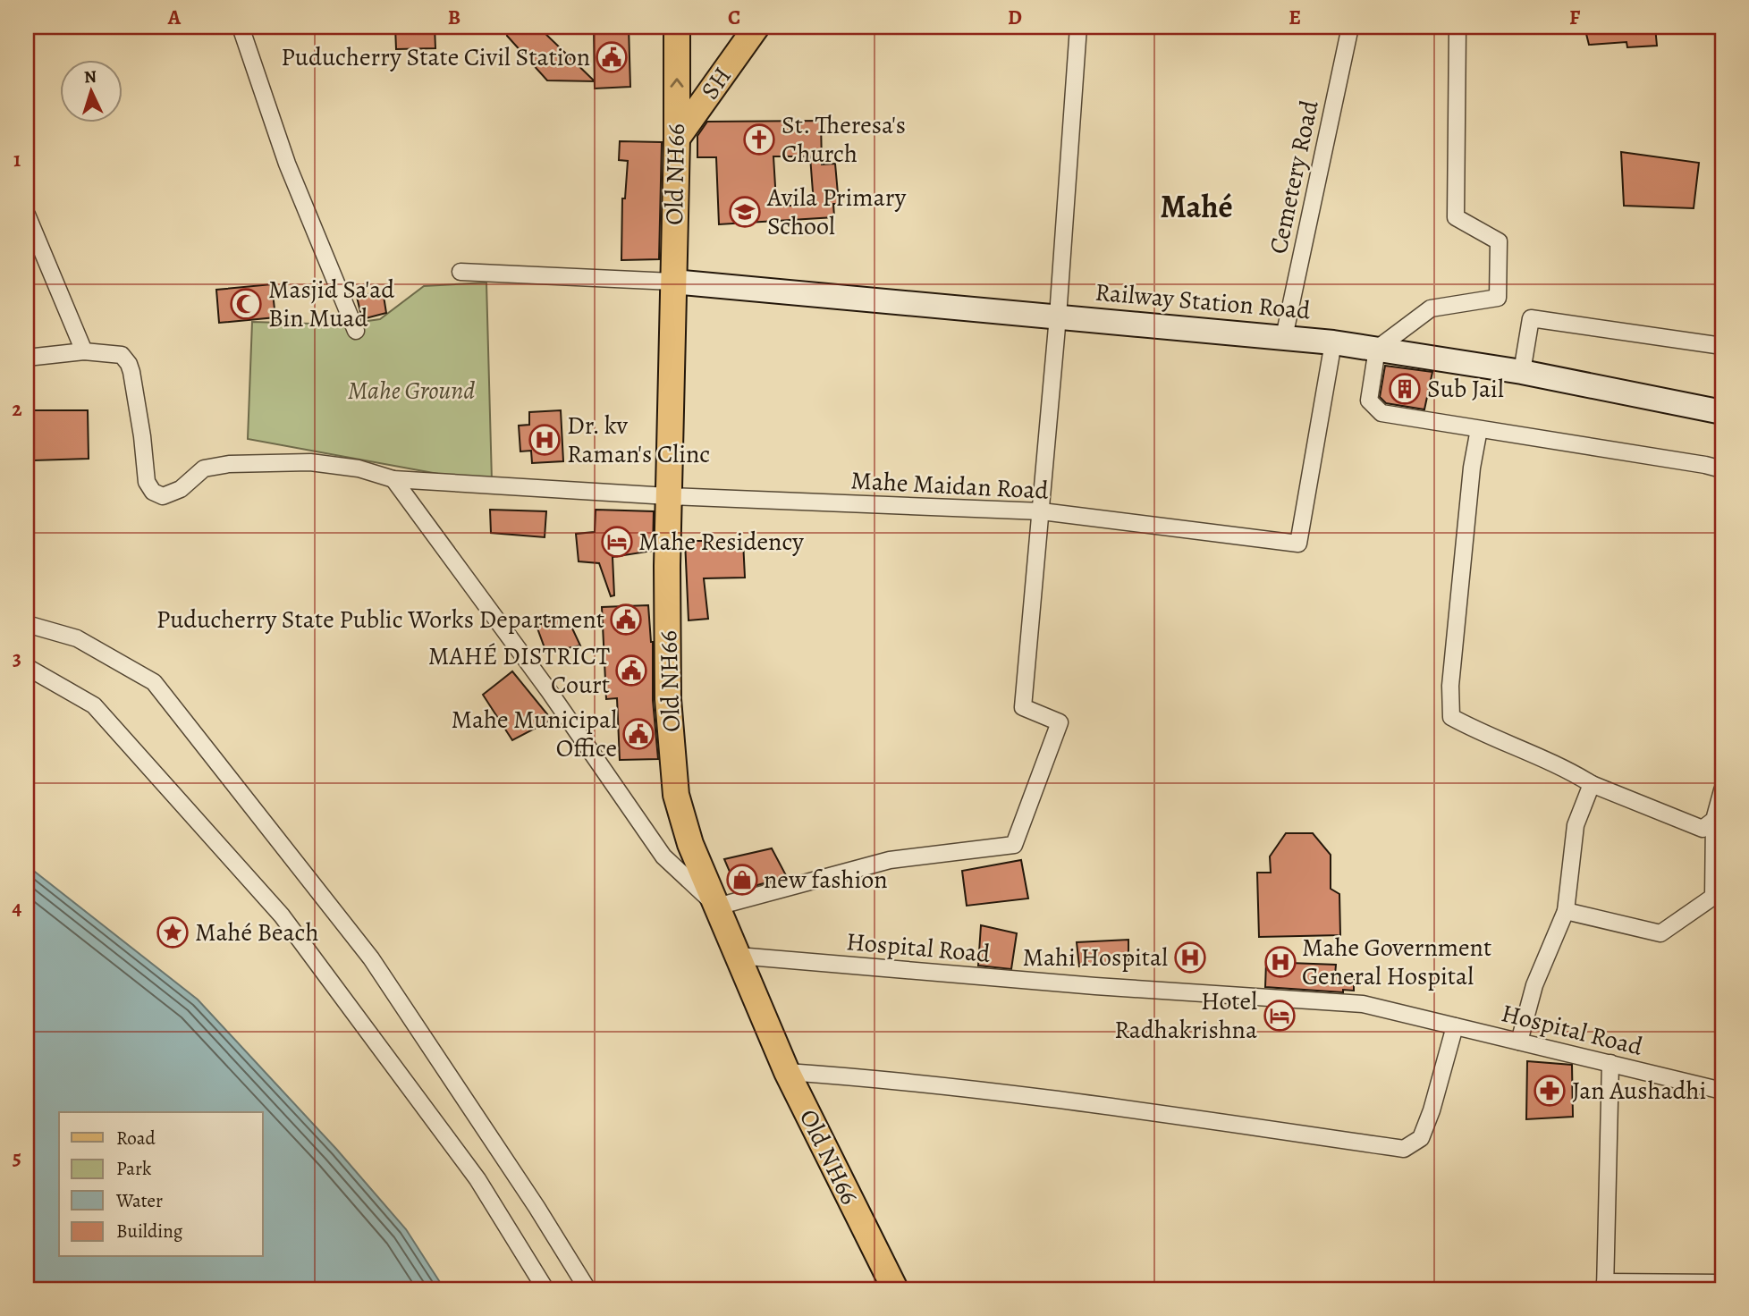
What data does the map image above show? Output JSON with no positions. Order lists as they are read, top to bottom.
{
  "streets": {
    "main road": ["SH", "Old NH66"],
    "street": [
      "Cemetery Road",
      "Railway Station Road",
      "Mahe Maidan Road",
      "Hospital Road"
    ]
  },
  "crossings": [
    ["SH", "Old NH66"],
    ["Old NH66", "Railway Station Road"],
    ["Old NH66", "Mahe Maidan Road"],
    ["Old NH66", "Hospital Road"],
    ["Cemetery Road", "Railway Station Road"],
    ["Railway Station Road", "Mahe Maidan Road"]
  ],
  "districts": ["Mahé"],
  "parks": ["Mahe Ground"],
  "places": {
    "public building": [
      "Puducherry State Civil Station",
      "Puducherry State Public Works Department",
      "MAHÉ DISTRICT Court",
      "Mahe Municipal Office"
    ],
    "church": ["St. Theresa's Church"],
    "school or university": ["Avila Primary School"],
    "mosque": ["Masjid Sa'ad Bin Muad"],
    "building": ["Sub Jail"],
    "hospital": ["Dr. kv Raman's Clinc", "Mahi Hospital", "Mahe Government General Hospital"],
    "hotel": ["Mahe Residency", "Hotel Radhakrishna"],
    "shop": ["new fashion"],
    "place": ["Mahé Beach"],
    "pharmacy": ["Jan Aushadhi"]
  },
  "legend": [
    "Road",
    "Park",
    "Water",
    "Building"
  ],
  "north": "top",
  "grid": {
    "columns": [
      "A",
      "B",
      "C",
      "D",
      "E",
      "F"
    ],
    "rows": [
      "1",
      "2",
      "3",
      "4",
      "5"
    ]
  }
}
